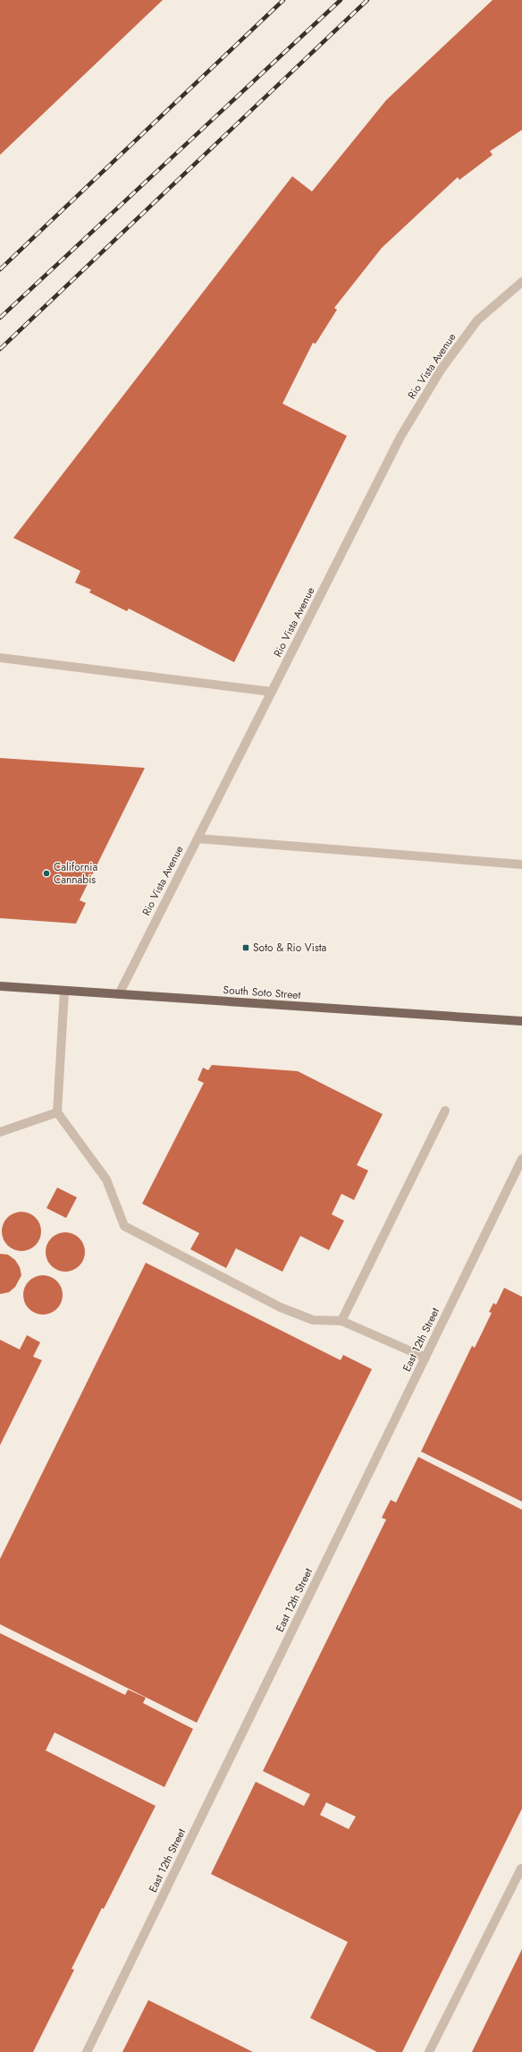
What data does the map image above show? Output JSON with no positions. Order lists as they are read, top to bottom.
{
  "streets": {
    "main road": ["South Soto Street"],
    "street": ["Rio Vista Avenue", "East 12th Street"]
  },
  "crossings": [
    ["Rio Vista Avenue", "South Soto Street"]
  ],
  "places": {
    "other": ["California Cannabis"],
    "transit": ["Soto & Rio Vista"]
  }
}
